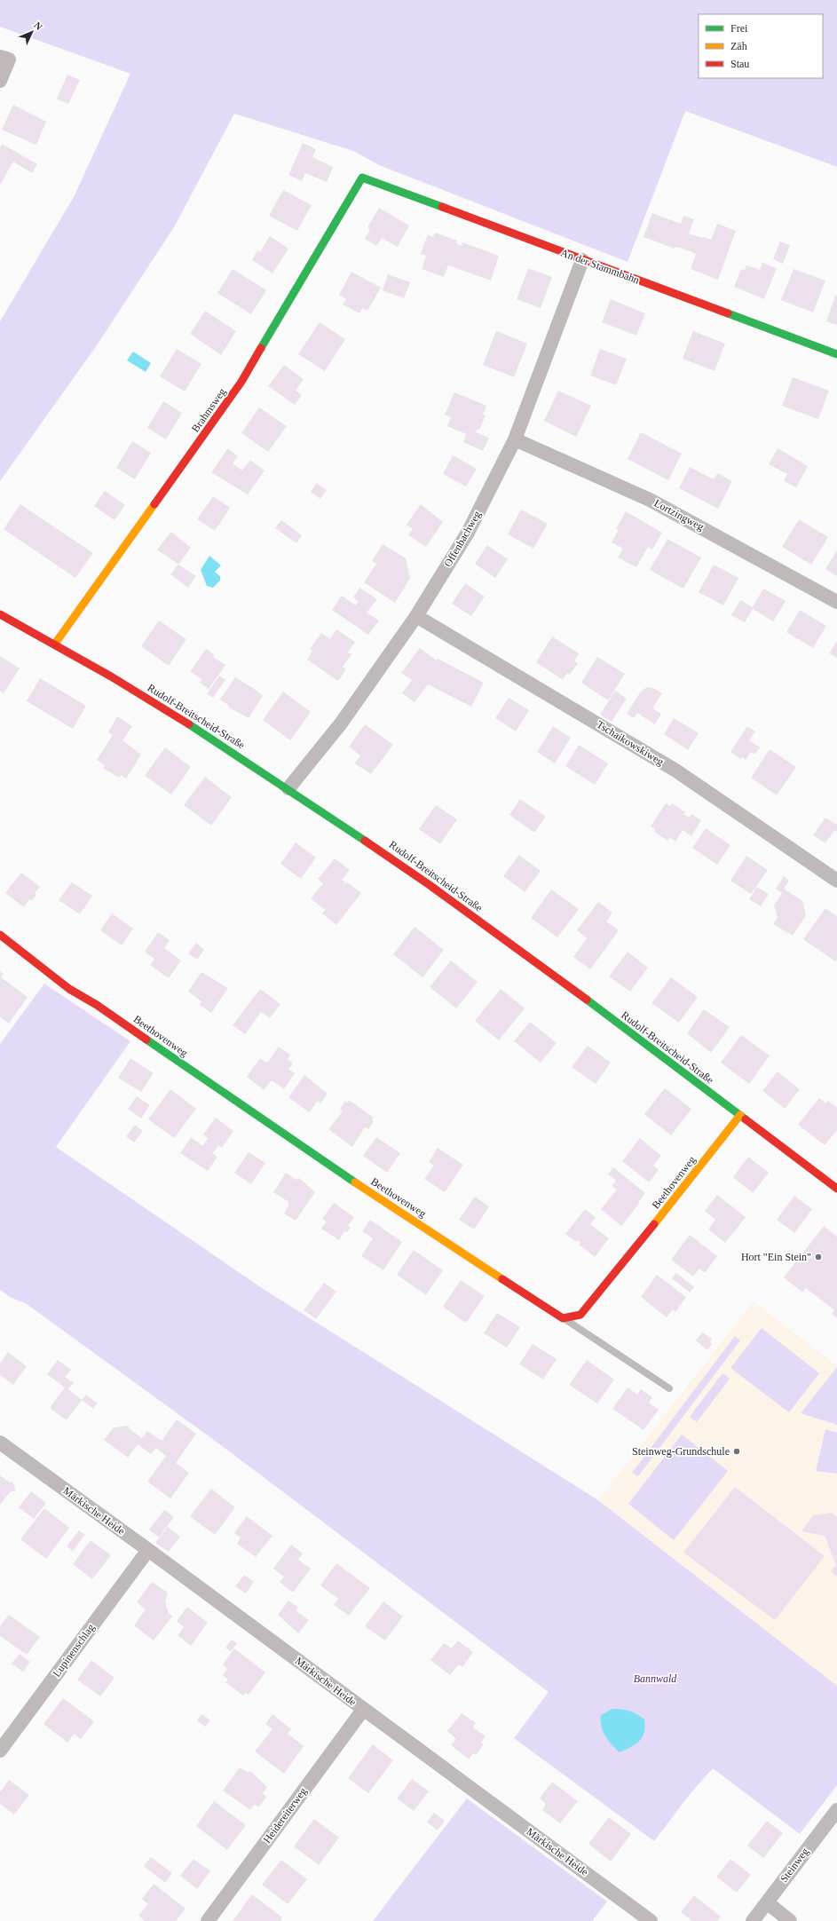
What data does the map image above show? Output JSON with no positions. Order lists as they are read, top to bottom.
{
  "streets": {
    "street": [
      "An der Stammbahn",
      "Brahmsweg",
      "Lortzingweg",
      "Offenbachweg",
      "Rudolf-Breitscheid-Straße",
      "Tschaikowskiweg",
      "Beethovenweg",
      "Märkische Heide",
      "Lupinenschlag",
      "Heidereiterweg",
      "Steinweg"
    ]
  },
  "crossings": [
    ["An der Stammbahn", "Brahmsweg"],
    ["An der Stammbahn", "Offenbachweg"],
    ["Brahmsweg", "Rudolf-Breitscheid-Straße"],
    ["Lortzingweg", "Offenbachweg"],
    ["Offenbachweg", "Rudolf-Breitscheid-Straße"],
    ["Offenbachweg", "Tschaikowskiweg"],
    ["Rudolf-Breitscheid-Straße", "Beethovenweg"],
    ["Märkische Heide", "Lupinenschlag"],
    ["Märkische Heide", "Heidereiterweg"]
  ],
  "parks": ["Bannwald"],
  "places": ["Hort \"Ein Stein\"", "Steinweg-Grundschule"],
  "legend": ["Frei", "Zäh", "Stau"],
  "north": "top right"
}
